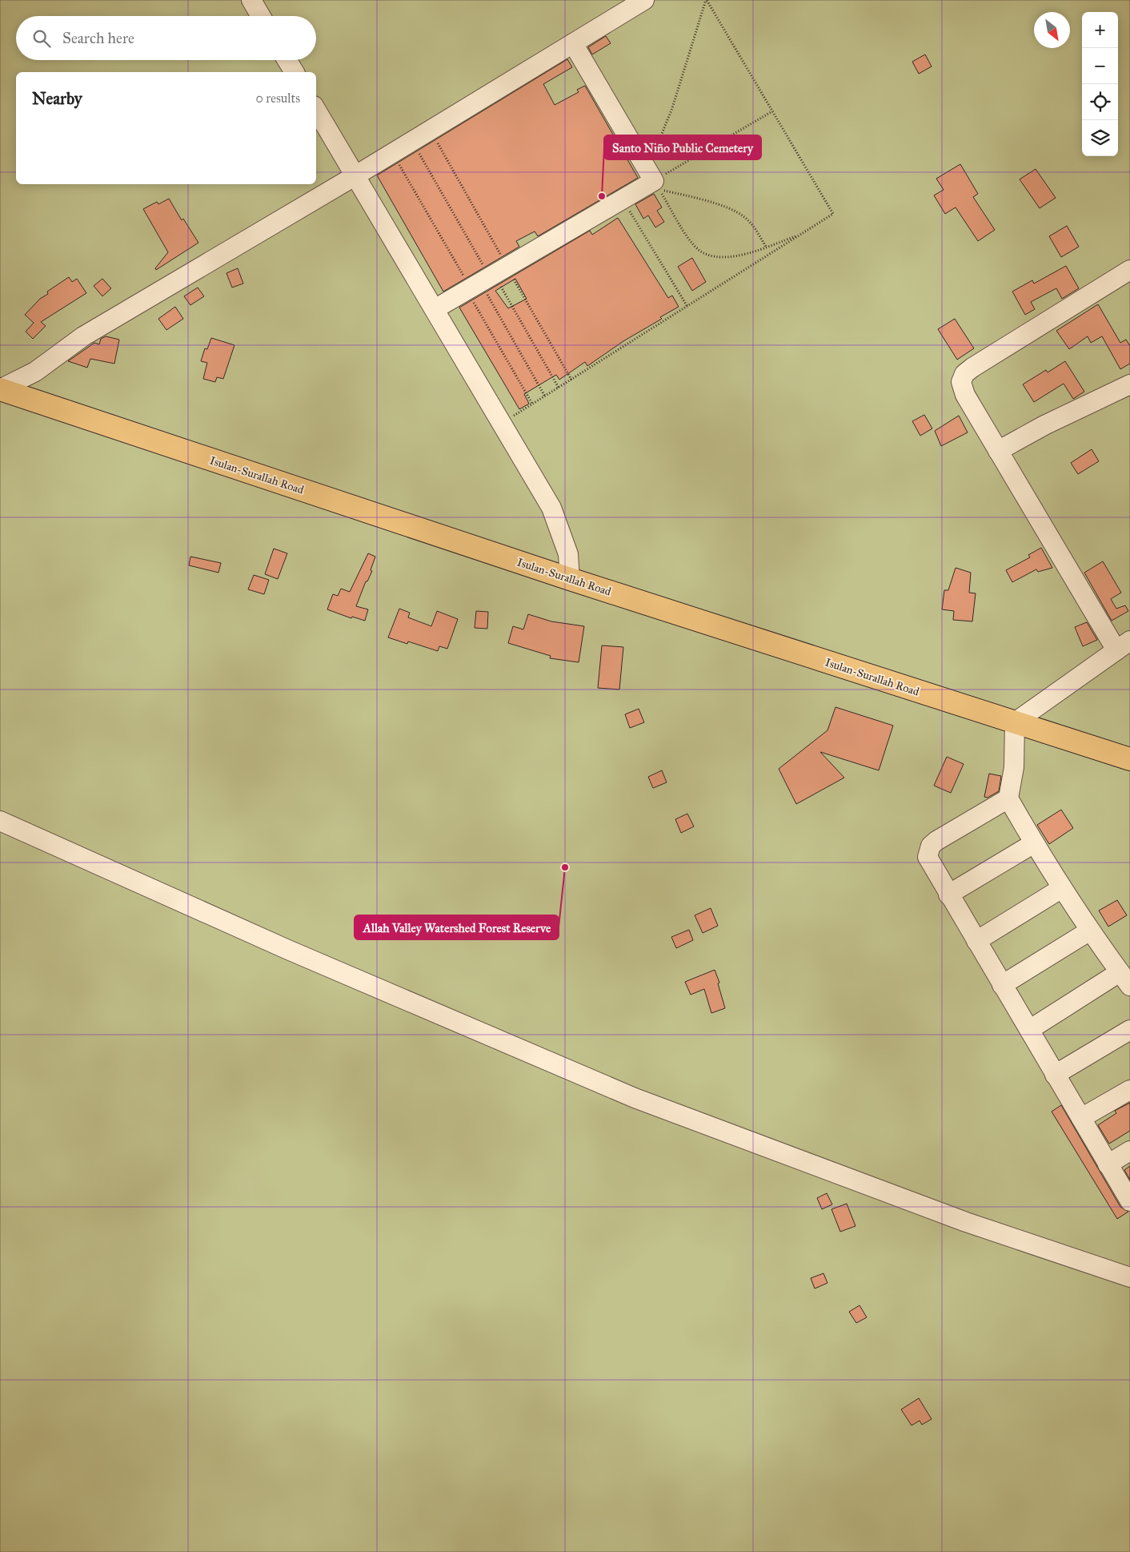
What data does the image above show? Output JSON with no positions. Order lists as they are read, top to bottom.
{
  "streets": {
    "highway": ["Isulan-Surallah Road"]
  },
  "places": ["Santo Niño Public Cemetery", "Allah Valley Watershed Forest Reserve"],
  "north": "bottom right",
  "page": {
    "map_buttons": ["+", "−"],
    "search": "Search here",
    "heading": ["Nearby", "0 results"]
  }
}
